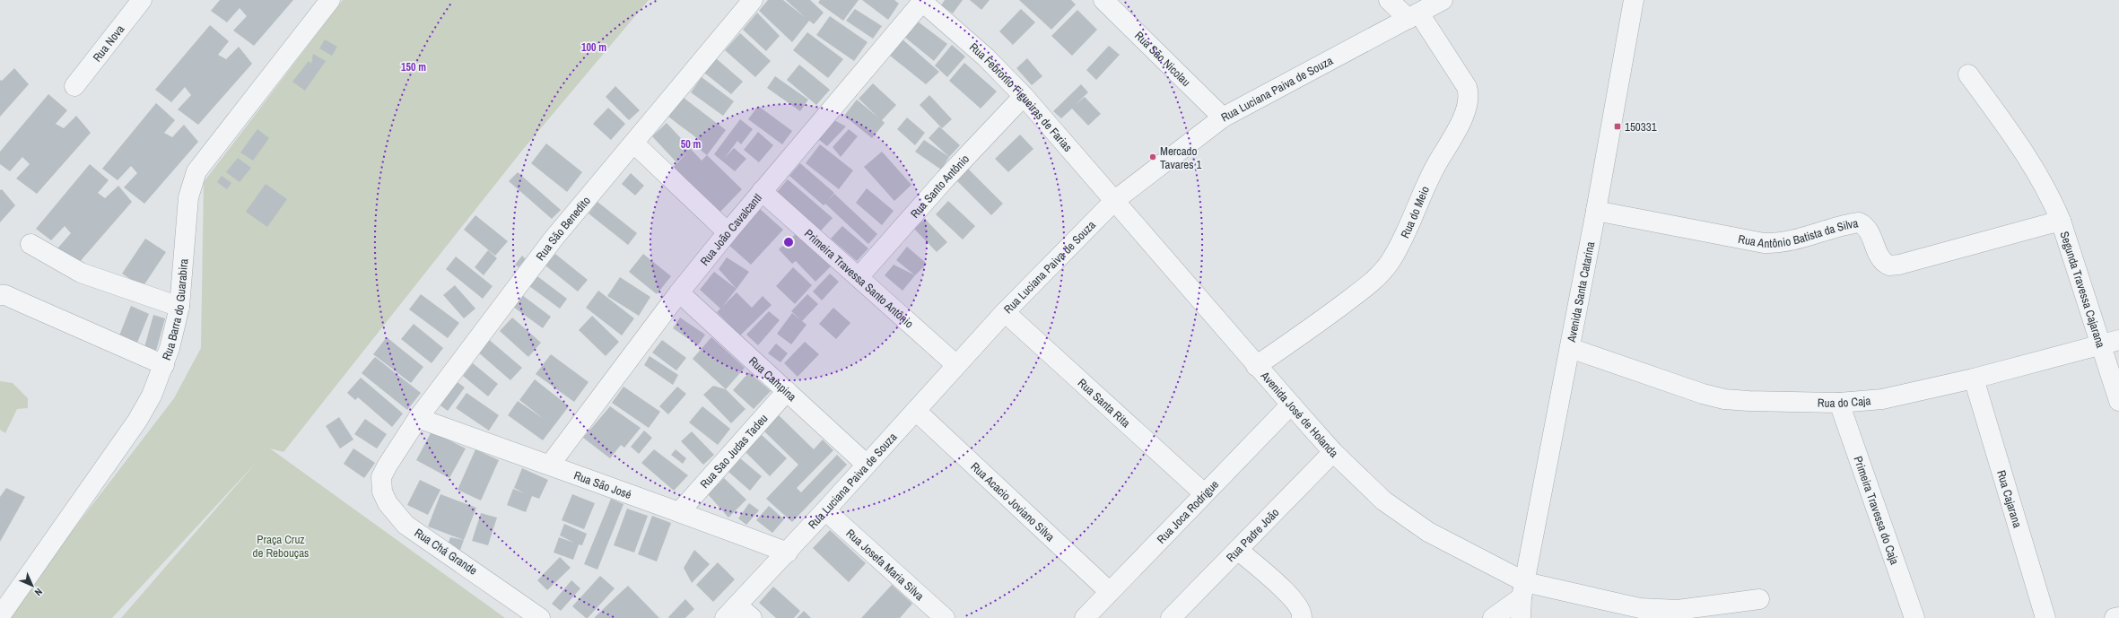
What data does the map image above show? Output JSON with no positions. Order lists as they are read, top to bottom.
{
  "streets": {
    "street": [
      "Rua Nova",
      "Rua São Nicolau",
      "Rua Luciana Paiva de Souza",
      "Rua Febronio Figueiras de Farias",
      "Rua Santo Antônio",
      "Rua do Meio",
      "Rua São Benedito",
      "Rua João CavalcantI",
      "Rua Antônio Batista da Silva",
      "Primeira Travessa Santo Antônio",
      "Segunda Travessa Cajarana",
      "Avenida Santa Catarina",
      "Rua Barra do Guarabira",
      "Rua Campina",
      "Rua do Caja",
      "Rua Santa Rita",
      "Avenida José de Holanda",
      "Rua Sao Judas Tadeu",
      "Rua São José",
      "Rua Cajarana",
      "Rua Acacio Joviano Silva",
      "Primeira Travessa do Caja",
      "Rua Joca Rodrigue",
      "Rua Padre João",
      "Rua Chá Grande",
      "Rua Josefa Maria Silva"
    ]
  },
  "crossings": [
    ["Rua São Nicolau", "Rua Luciana Paiva de Souza"],
    ["Rua Luciana Paiva de Souza", "Rua Febronio Figueiras de Farias"],
    ["Rua Luciana Paiva de Souza", "Rua do Meio"],
    ["Rua Luciana Paiva de Souza", "Primeira Travessa Santo Antônio"],
    ["Rua Luciana Paiva de Souza", "Rua Campina"],
    ["Rua Luciana Paiva de Souza", "Rua Santa Rita"],
    ["Rua Luciana Paiva de Souza", "Avenida José de Holanda"],
    ["Rua Luciana Paiva de Souza", "Rua São José"],
    ["Rua Luciana Paiva de Souza", "Rua Acacio Joviano Silva"],
    ["Rua Luciana Paiva de Souza", "Rua Josefa Maria Silva"],
    ["Rua Febronio Figueiras de Farias", "Rua Santo Antônio"],
    ["Rua Febronio Figueiras de Farias", "Rua João CavalcantI"],
    ["Rua Febronio Figueiras de Farias", "Avenida José de Holanda"],
    ["Rua Santo Antônio", "Primeira Travessa Santo Antônio"],
    ["Rua do Meio", "Avenida José de Holanda"],
    ["Rua São Benedito", "Rua São José"],
    ["Rua São Benedito", "Rua Chá Grande"],
    ["Rua João CavalcantI", "Primeira Travessa Santo Antônio"],
    ["Rua João CavalcantI", "Rua Campina"],
    ["Rua João CavalcantI", "Rua São José"],
    ["Rua Antônio Batista da Silva", "Segunda Travessa Cajarana"],
    ["Rua Antônio Batista da Silva", "Avenida Santa Catarina"],
    ["Segunda Travessa Cajarana", "Rua do Caja"],
    ["Avenida Santa Catarina", "Rua do Caja"],
    ["Avenida Santa Catarina", "Avenida José de Holanda"],
    ["Rua Campina", "Rua Sao Judas Tadeu"],
    ["Rua do Caja", "Rua Cajarana"],
    ["Rua do Caja", "Primeira Travessa do Caja"],
    ["Rua Santa Rita", "Rua Joca Rodrigue"],
    ["Avenida José de Holanda", "Rua Joca Rodrigue"],
    ["Avenida José de Holanda", "Rua Padre João"],
    ["Rua Sao Judas Tadeu", "Rua São José"],
    ["Rua Acacio Joviano Silva", "Rua Joca Rodrigue"]
  ],
  "parks": ["Praça Cruz de Rebouças"],
  "places": {
    "transit": ["150331"],
    "other": ["Mercado Tavares 1"]
  },
  "north": "bottom right",
  "rings": ["100 m", "150 m", "50 m"]
}
